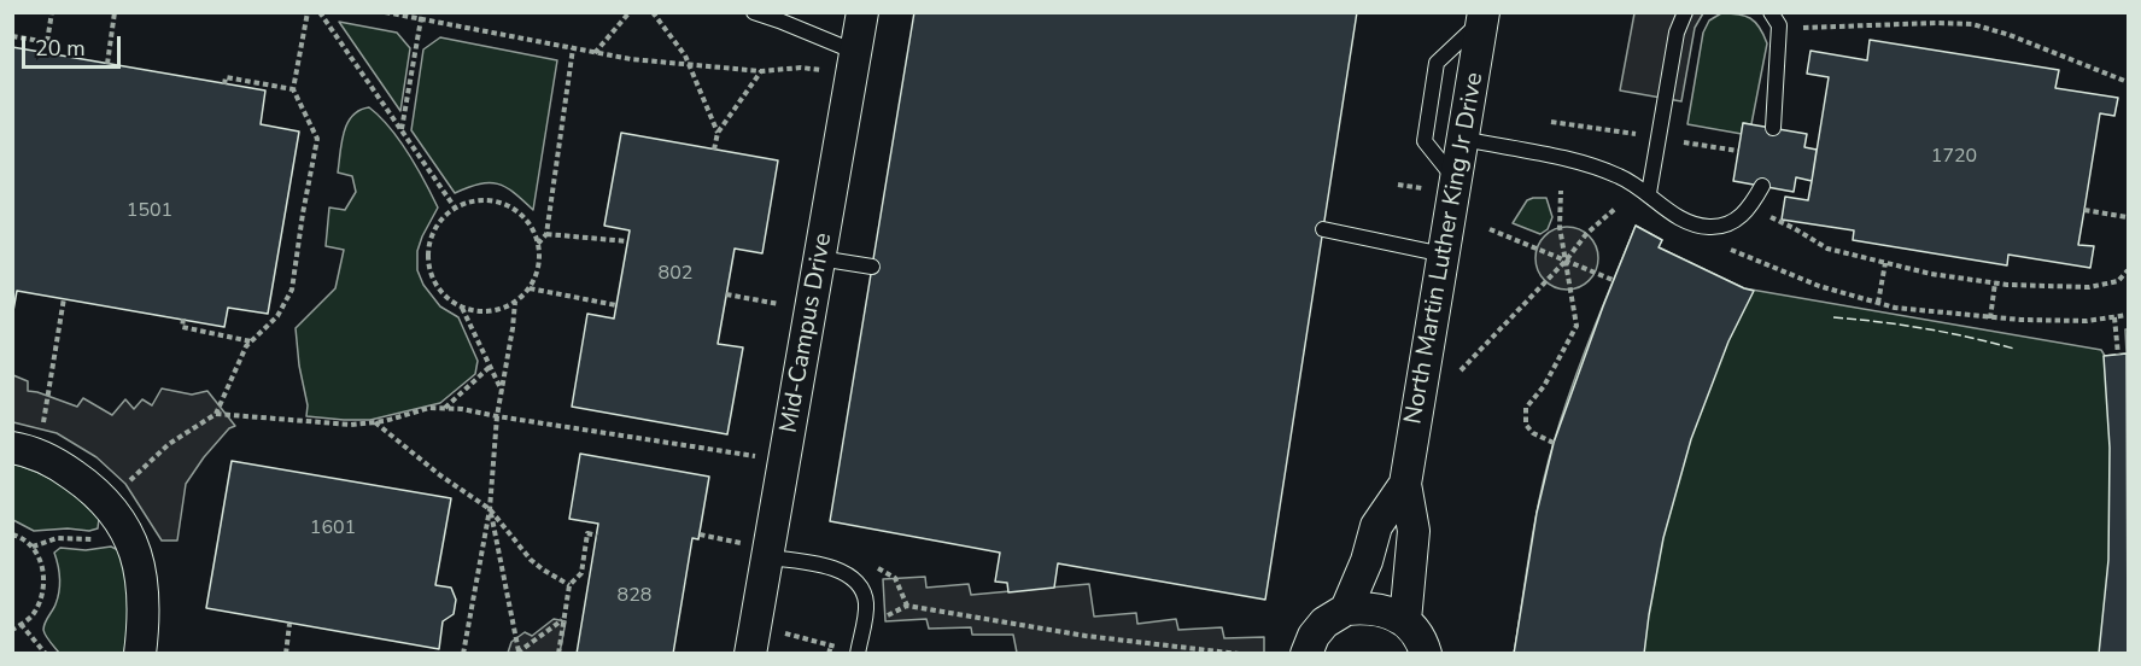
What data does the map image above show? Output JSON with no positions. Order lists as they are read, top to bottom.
{
  "streets": {
    "street": ["North Martin Luther King Jr Drive", "Mid-Campus Drive"]
  },
  "house_numbers": [
    "1720",
    "1501",
    "802",
    "1601",
    "828"
  ],
  "scale_bar": "20 m"
}
